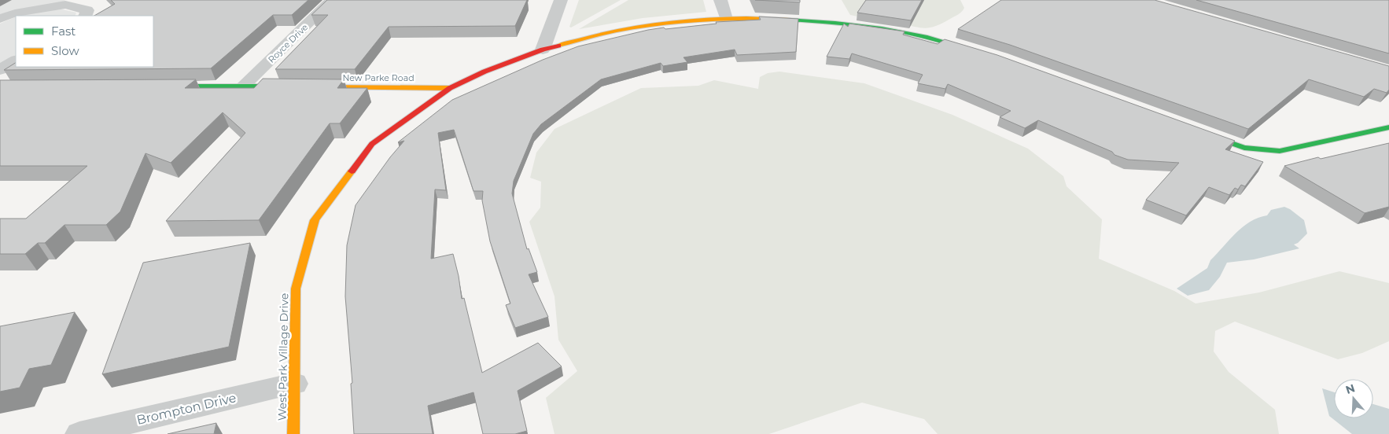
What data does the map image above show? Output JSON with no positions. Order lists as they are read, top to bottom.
{
  "streets": {
    "street": [
      "Royce Drive",
      "New Parke Road",
      "West Park Village Drive",
      "Brompton Drive"
    ]
  },
  "crossings": [
    ["New Parke Road", "West Park Village Drive"],
    ["West Park Village Drive", "Brompton Drive"]
  ],
  "legend": ["Fast", "Slow"],
  "north": "top"
}
